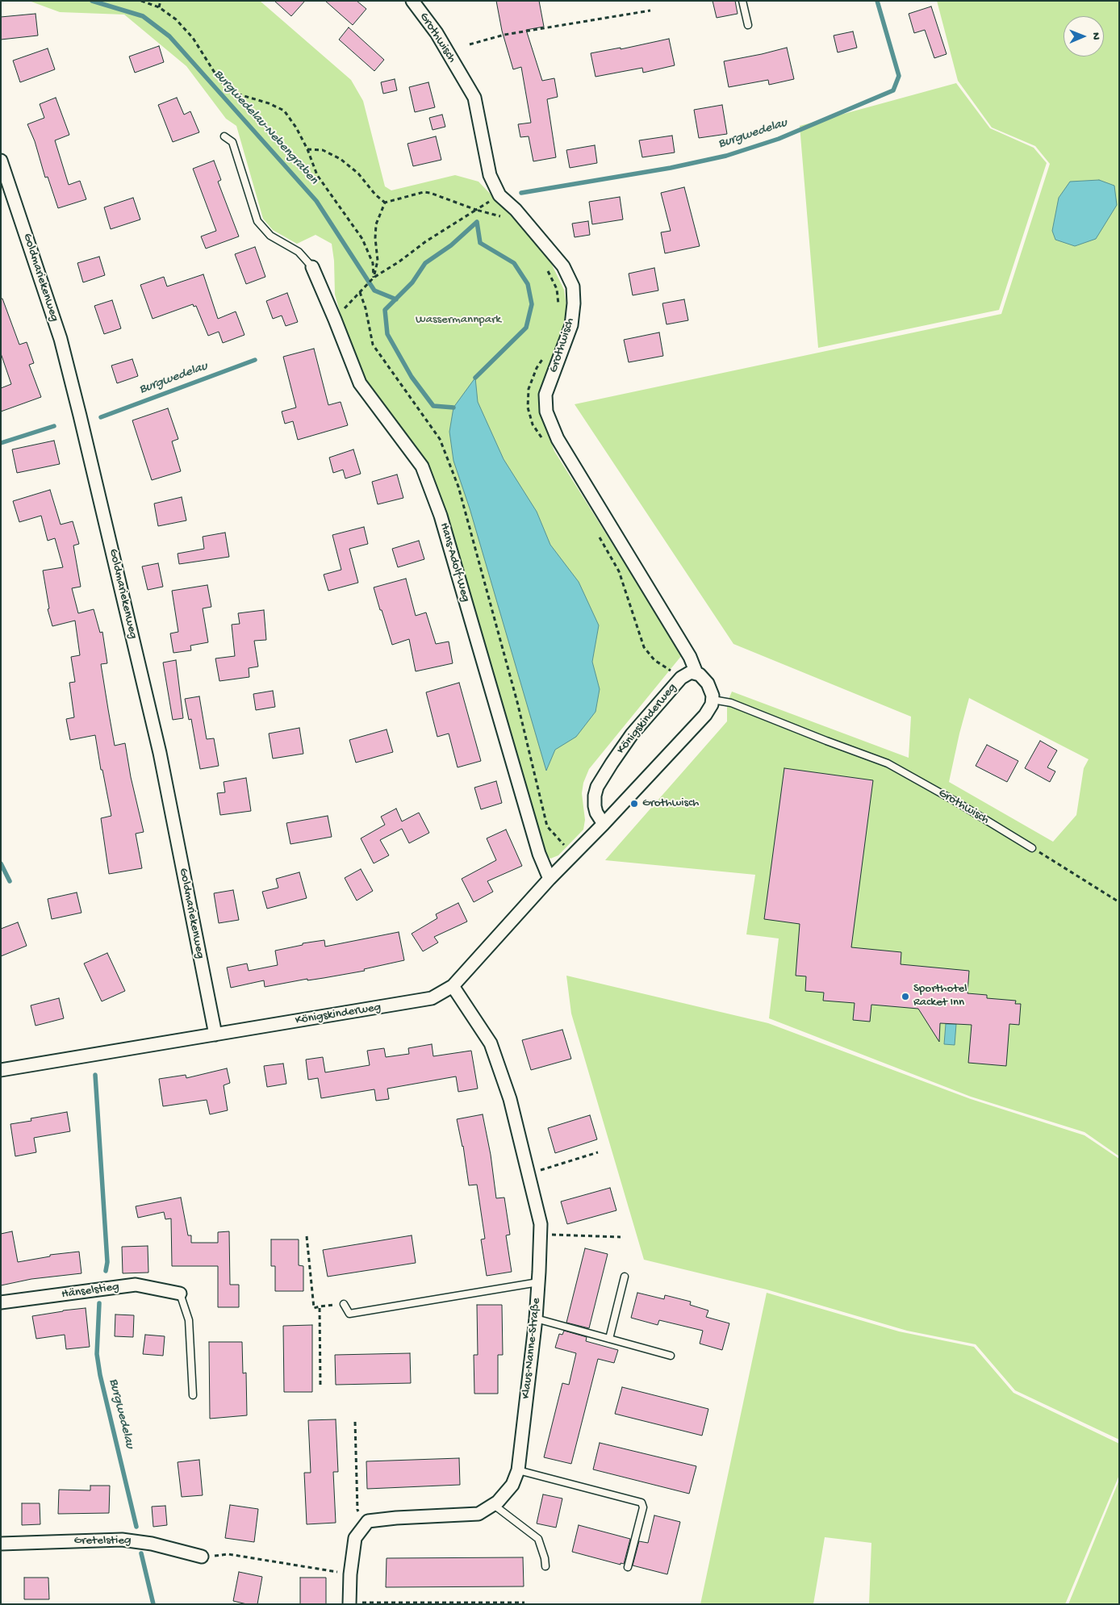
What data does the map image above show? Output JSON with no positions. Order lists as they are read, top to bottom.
{
  "streets": {
    "street": [
      "Grothwisch",
      "Goldmariekenweg",
      "Hans-Adolf-Weg",
      "Königskinderweg",
      "Hänselstieg",
      "Klaus-Nanne-Straße",
      "Gretelstieg"
    ]
  },
  "crossings": [
    ["Grothwisch", "Königskinderweg"],
    ["Goldmariekenweg", "Königskinderweg"],
    ["Hans-Adolf-Weg", "Königskinderweg"],
    ["Königskinderweg", "Klaus-Nanne-Straße"]
  ],
  "water": ["Burgwedelau-Nebengraben", "Burgwedelau"],
  "parks": ["Wassermannpark"],
  "places": ["Grothwisch", "Sporthotel Racket Inn"],
  "north": "right"
}
